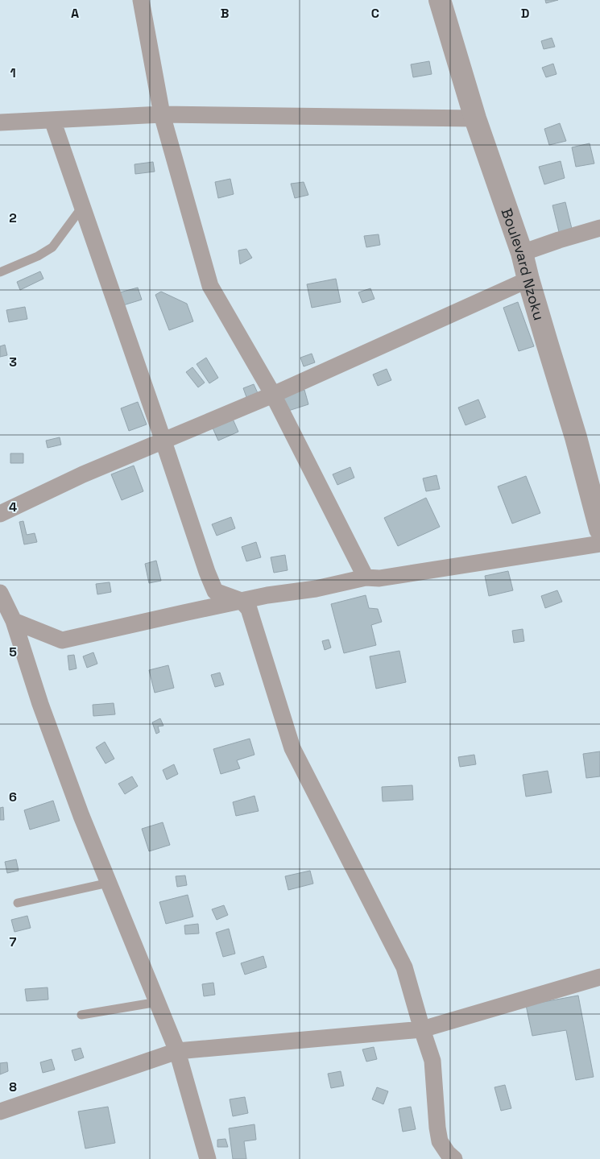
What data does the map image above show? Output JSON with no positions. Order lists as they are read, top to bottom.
{
  "streets": {
    "street": ["Boulevard Nzoku"]
  },
  "grid": {
    "columns": [
      "A",
      "B",
      "C",
      "D"
    ],
    "rows": [
      "1",
      "2",
      "3",
      "4",
      "5",
      "6",
      "7",
      "8"
    ]
  }
}
